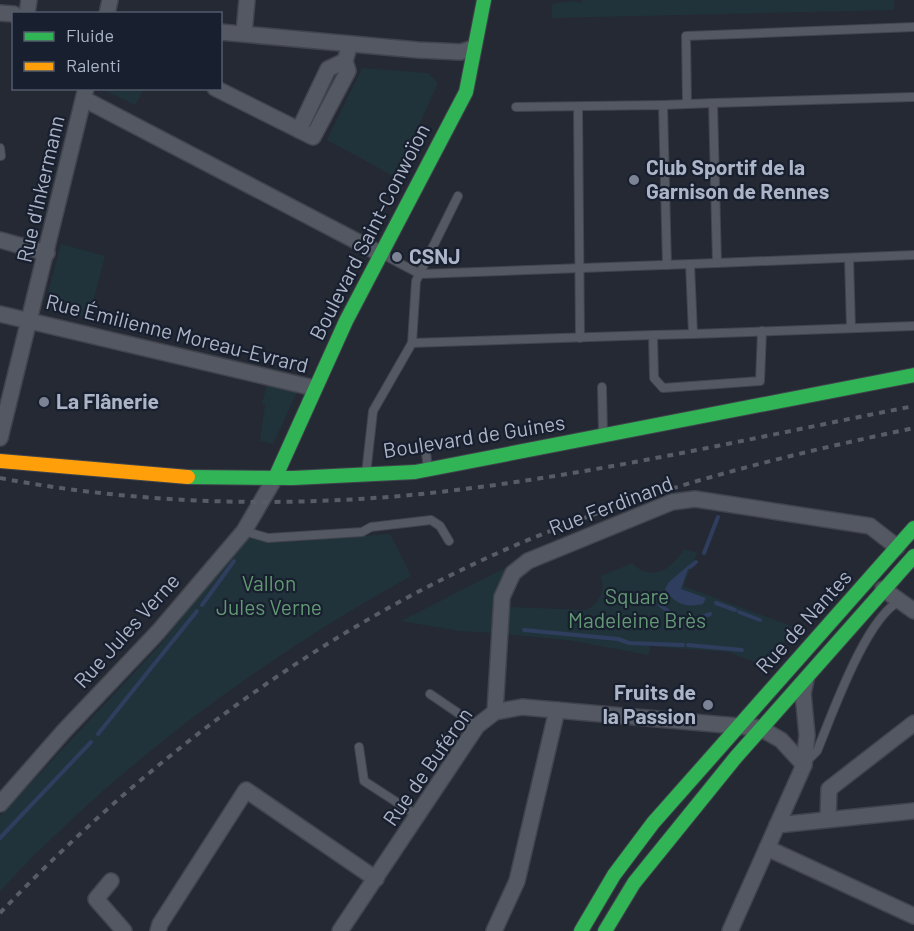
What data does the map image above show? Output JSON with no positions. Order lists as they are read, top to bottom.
{
  "streets": {
    "street": [
      "Rue d'Inkermann",
      "Boulevard Saint-Conwoïon",
      "Rue Émilienne Moreau-Evrard",
      "Boulevard de Guines",
      "Rue Ferdinand",
      "Rue de Nantes",
      "Rue Jules Verne",
      "Rue de Buféron"
    ]
  },
  "crossings": [
    ["Rue d'Inkermann", "Rue Émilienne Moreau-Evrard"],
    ["Boulevard Saint-Conwoïon", "Rue Émilienne Moreau-Evrard"],
    ["Boulevard Saint-Conwoïon", "Boulevard de Guines"],
    ["Boulevard Saint-Conwoïon", "Rue Jules Verne"],
    ["Boulevard de Guines", "Rue Jules Verne"],
    ["Rue Ferdinand", "Rue de Nantes"],
    ["Rue Ferdinand", "Rue de Buféron"],
    ["Rue de Nantes", "Rue de Buféron"]
  ],
  "parks": ["Vallon Jules Verne", "Square Madeleine Brès"],
  "places": [
    "Club Sportif de la Garnison de Rennes",
    "CSNJ",
    "La Flânerie",
    "Fruits de la Passion"
  ],
  "legend": ["Fluide", "Ralenti"]
}
